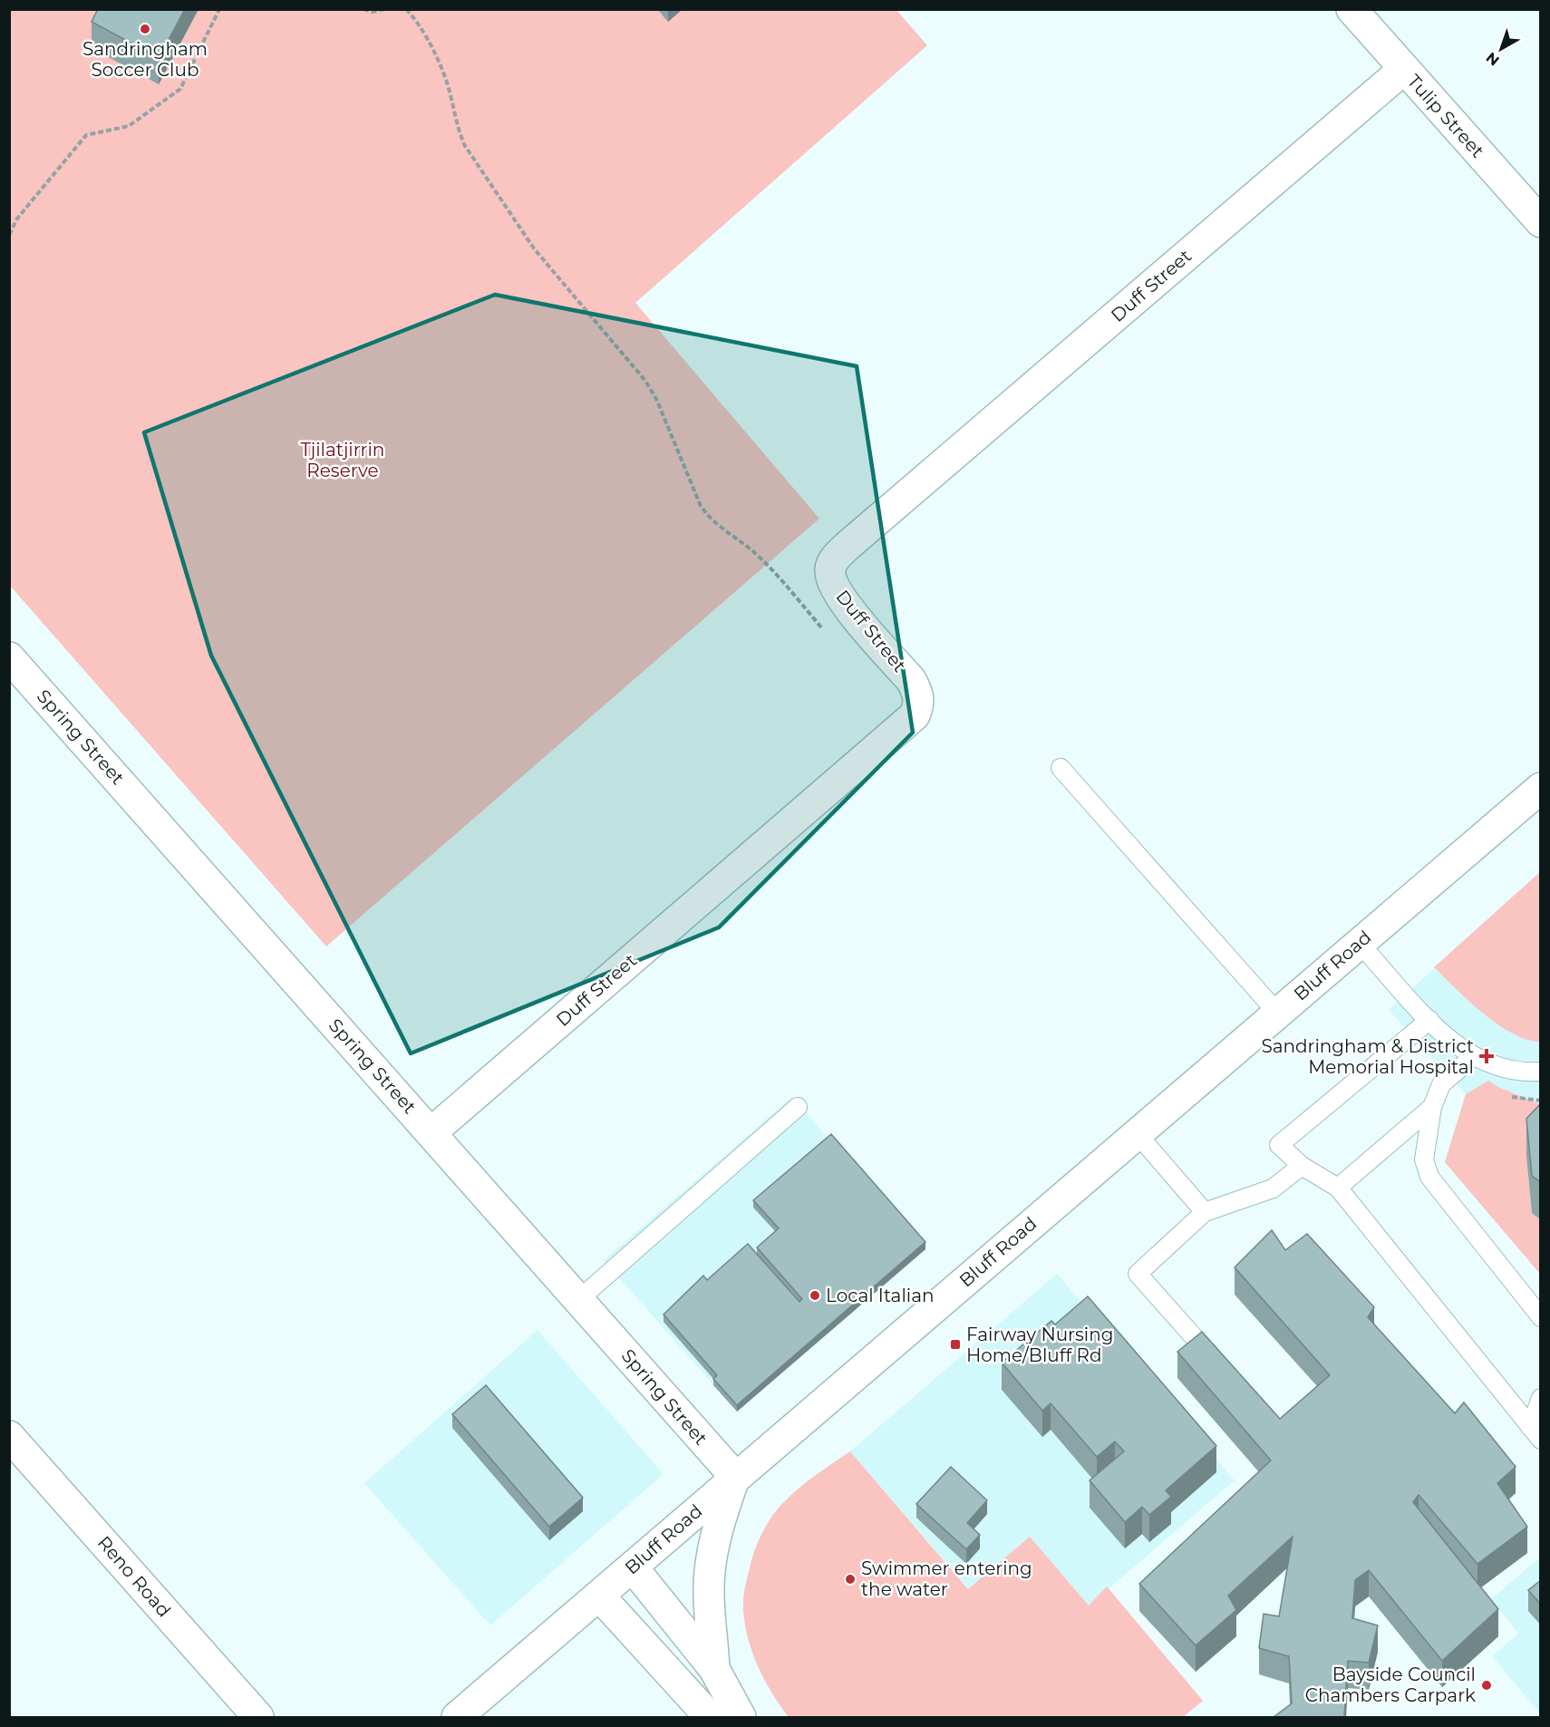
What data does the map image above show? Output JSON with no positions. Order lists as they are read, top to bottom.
{
  "streets": {
    "street": [
      "Tulip Street",
      "Duff Street",
      "Spring Street",
      "Bluff Road",
      "Reno Road"
    ]
  },
  "crossings": [
    ["Tulip Street", "Duff Street"],
    ["Duff Street", "Spring Street"],
    ["Spring Street", "Bluff Road"]
  ],
  "parks": ["Tjilatjirrin Reserve"],
  "places": {
    "other": [
      "Sandringham Soccer Club",
      "Local Italian",
      "Swimmer entering the water",
      "Bayside Council Chambers Carpark"
    ],
    "health": ["Sandringham & District Memorial Hospital"],
    "transit": ["Fairway Nursing Home/Bluff Rd"]
  },
  "north": "bottom left"
}
